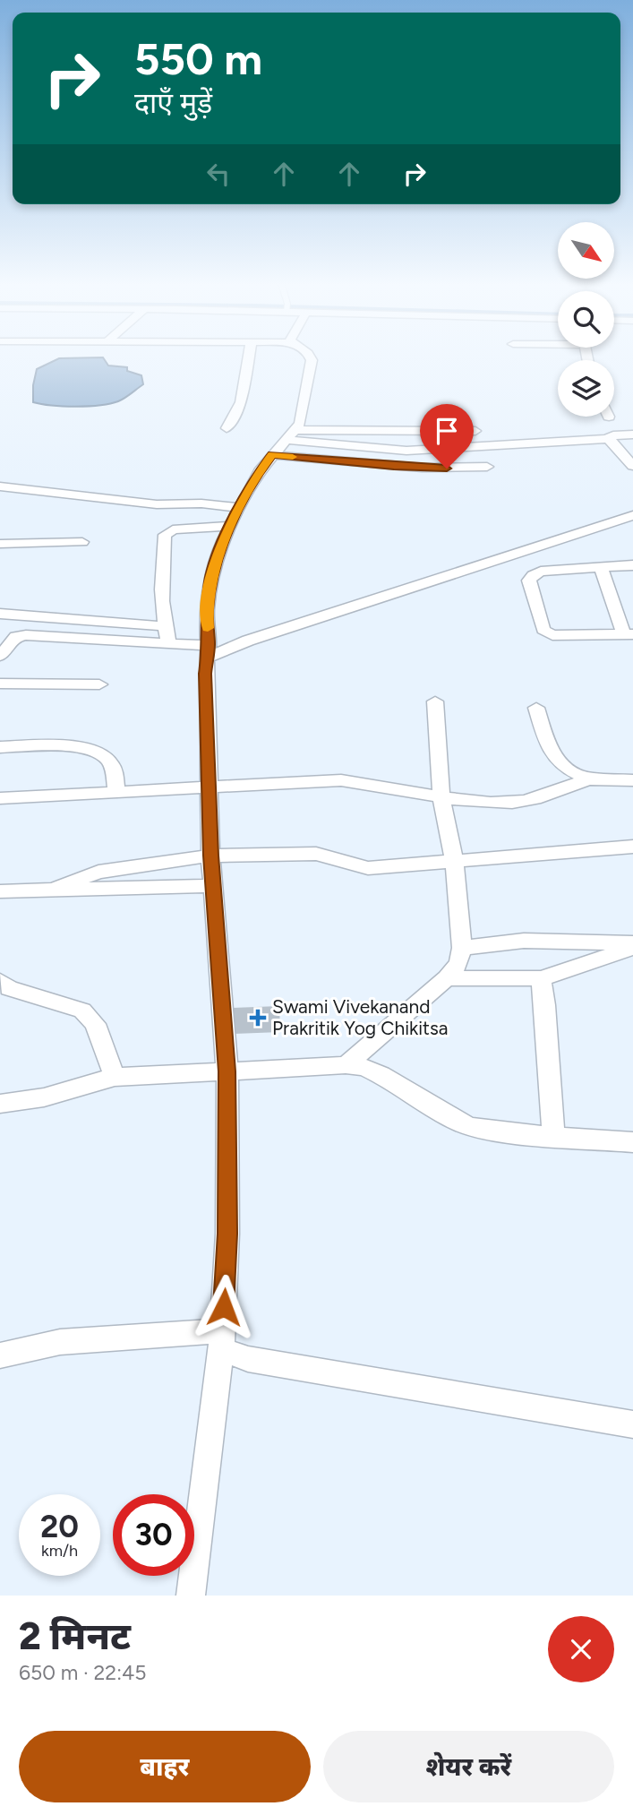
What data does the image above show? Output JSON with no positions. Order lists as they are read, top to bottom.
{
  "places": {
    "health": ["Swami Vivekanand Prakritik Yog Chikitsa"]
  },
  "north": "bottom right",
  "page": {
    "turn": ["550 m", "दाएँ मुड़ें"],
    "speed": "20 km/h",
    "limit": "30",
    "heading": ["2 मिनट", "650 m · 22:45"],
    "buttons": ["बाहर", "शेयर करें"]
  }
}
